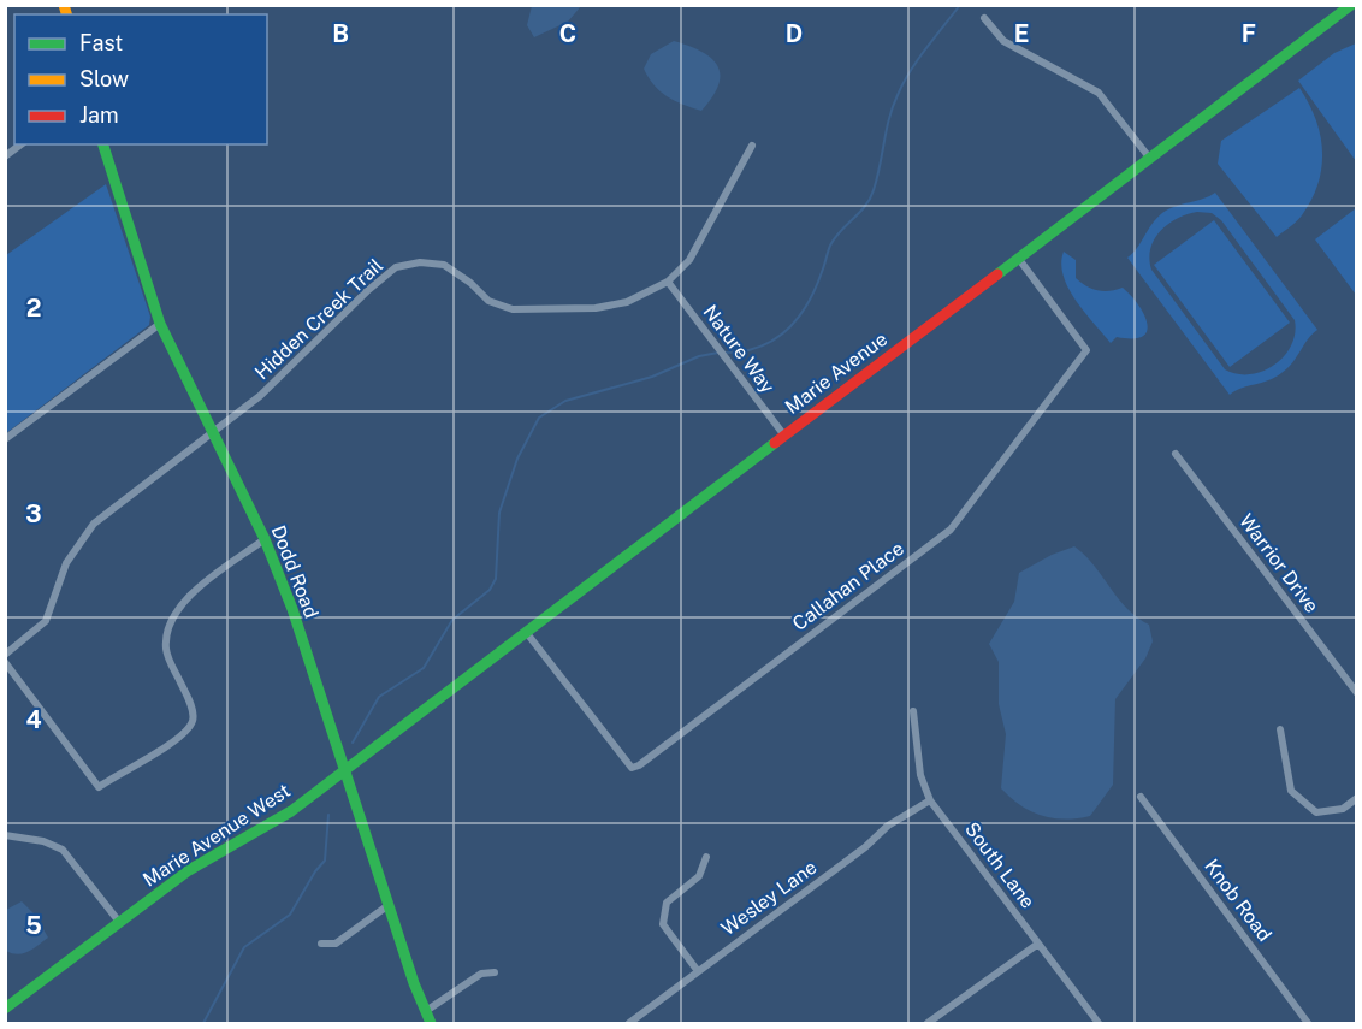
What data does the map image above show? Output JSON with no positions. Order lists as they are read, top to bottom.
{
  "streets": {
    "street": [
      "Hidden Creek Trail",
      "Nature Way",
      "Marie Avenue",
      "Warrior Drive",
      "Dodd Road",
      "Callahan Place",
      "Marie Avenue West",
      "South Lane",
      "Wesley Lane",
      "Knob Road"
    ]
  },
  "crossings": [
    ["Hidden Creek Trail", "Nature Way"],
    ["Hidden Creek Trail", "Dodd Road"],
    ["Nature Way", "Marie Avenue"],
    ["Marie Avenue", "Dodd Road"],
    ["Marie Avenue", "Callahan Place"],
    ["Marie Avenue", "Marie Avenue West"],
    ["Dodd Road", "Marie Avenue West"],
    ["South Lane", "Wesley Lane"]
  ],
  "legend": ["Fast", "Slow", "Jam"],
  "grid": {
    "columns": [
      "B",
      "C",
      "D",
      "E",
      "F"
    ],
    "rows": [
      "2",
      "3",
      "4",
      "5"
    ]
  }
}
